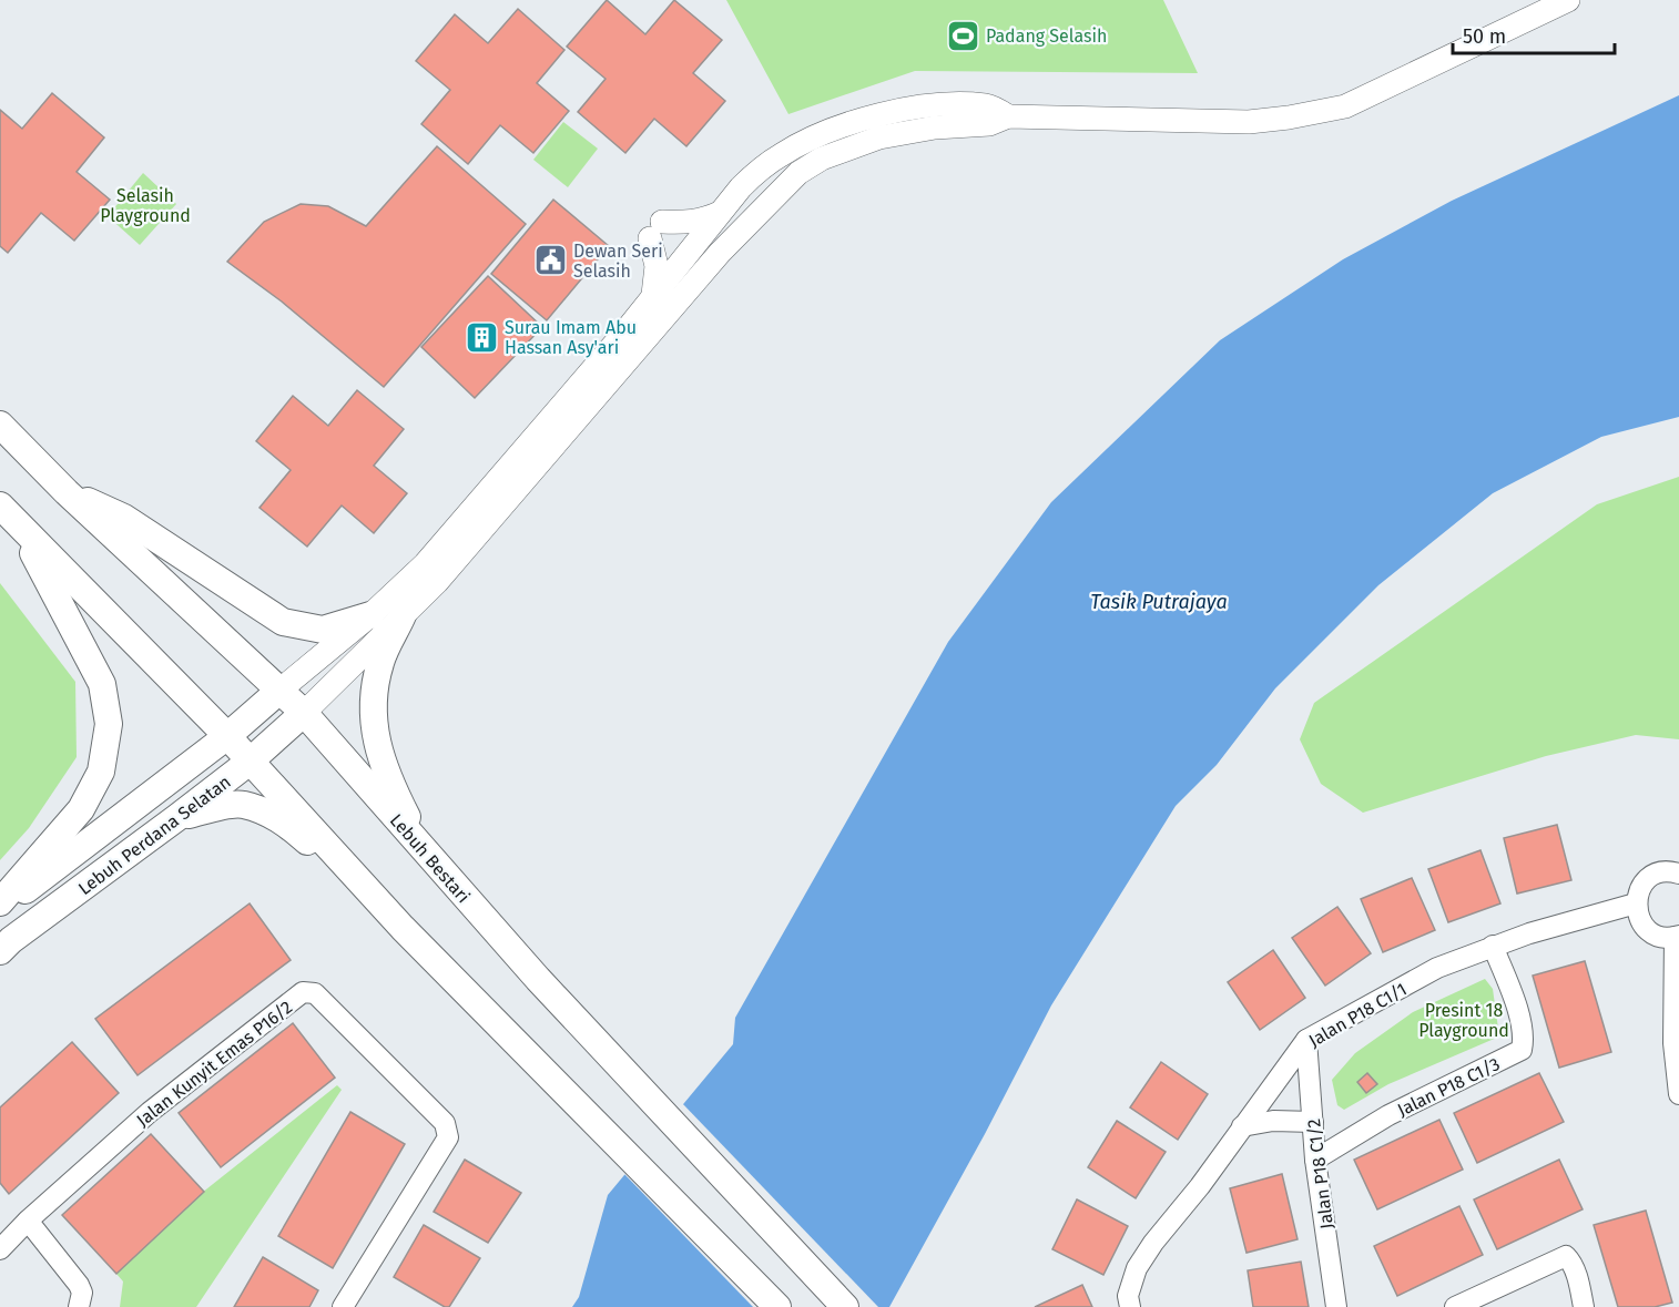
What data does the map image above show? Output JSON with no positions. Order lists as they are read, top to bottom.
{
  "streets": {
    "main road": ["Lebuh Perdana Selatan", "Lebuh Bestari"],
    "street": [
      "Jalan P18 C1/1",
      "Jalan Kunyit Emas P16/2",
      "Jalan P18 C1/3",
      "Jalan P18 C1/2"
    ]
  },
  "crossings": [
    ["Lebuh Perdana Selatan", "Lebuh Bestari"],
    ["Jalan P18 C1/1", "Jalan P18 C1/3"],
    ["Jalan P18 C1/1", "Jalan P18 C1/2"],
    ["Jalan P18 C1/3", "Jalan P18 C1/2"]
  ],
  "water": ["Tasik Putrajaya"],
  "parks": ["Selasih Playground", "Presint 18 Playground"],
  "places": {
    "sports": ["Padang Selasih"],
    "public building": ["Dewan Seri Selasih"],
    "building": ["Surau Imam Abu Hassan Asy'ari"]
  },
  "scale_bar": "50 m"
}
